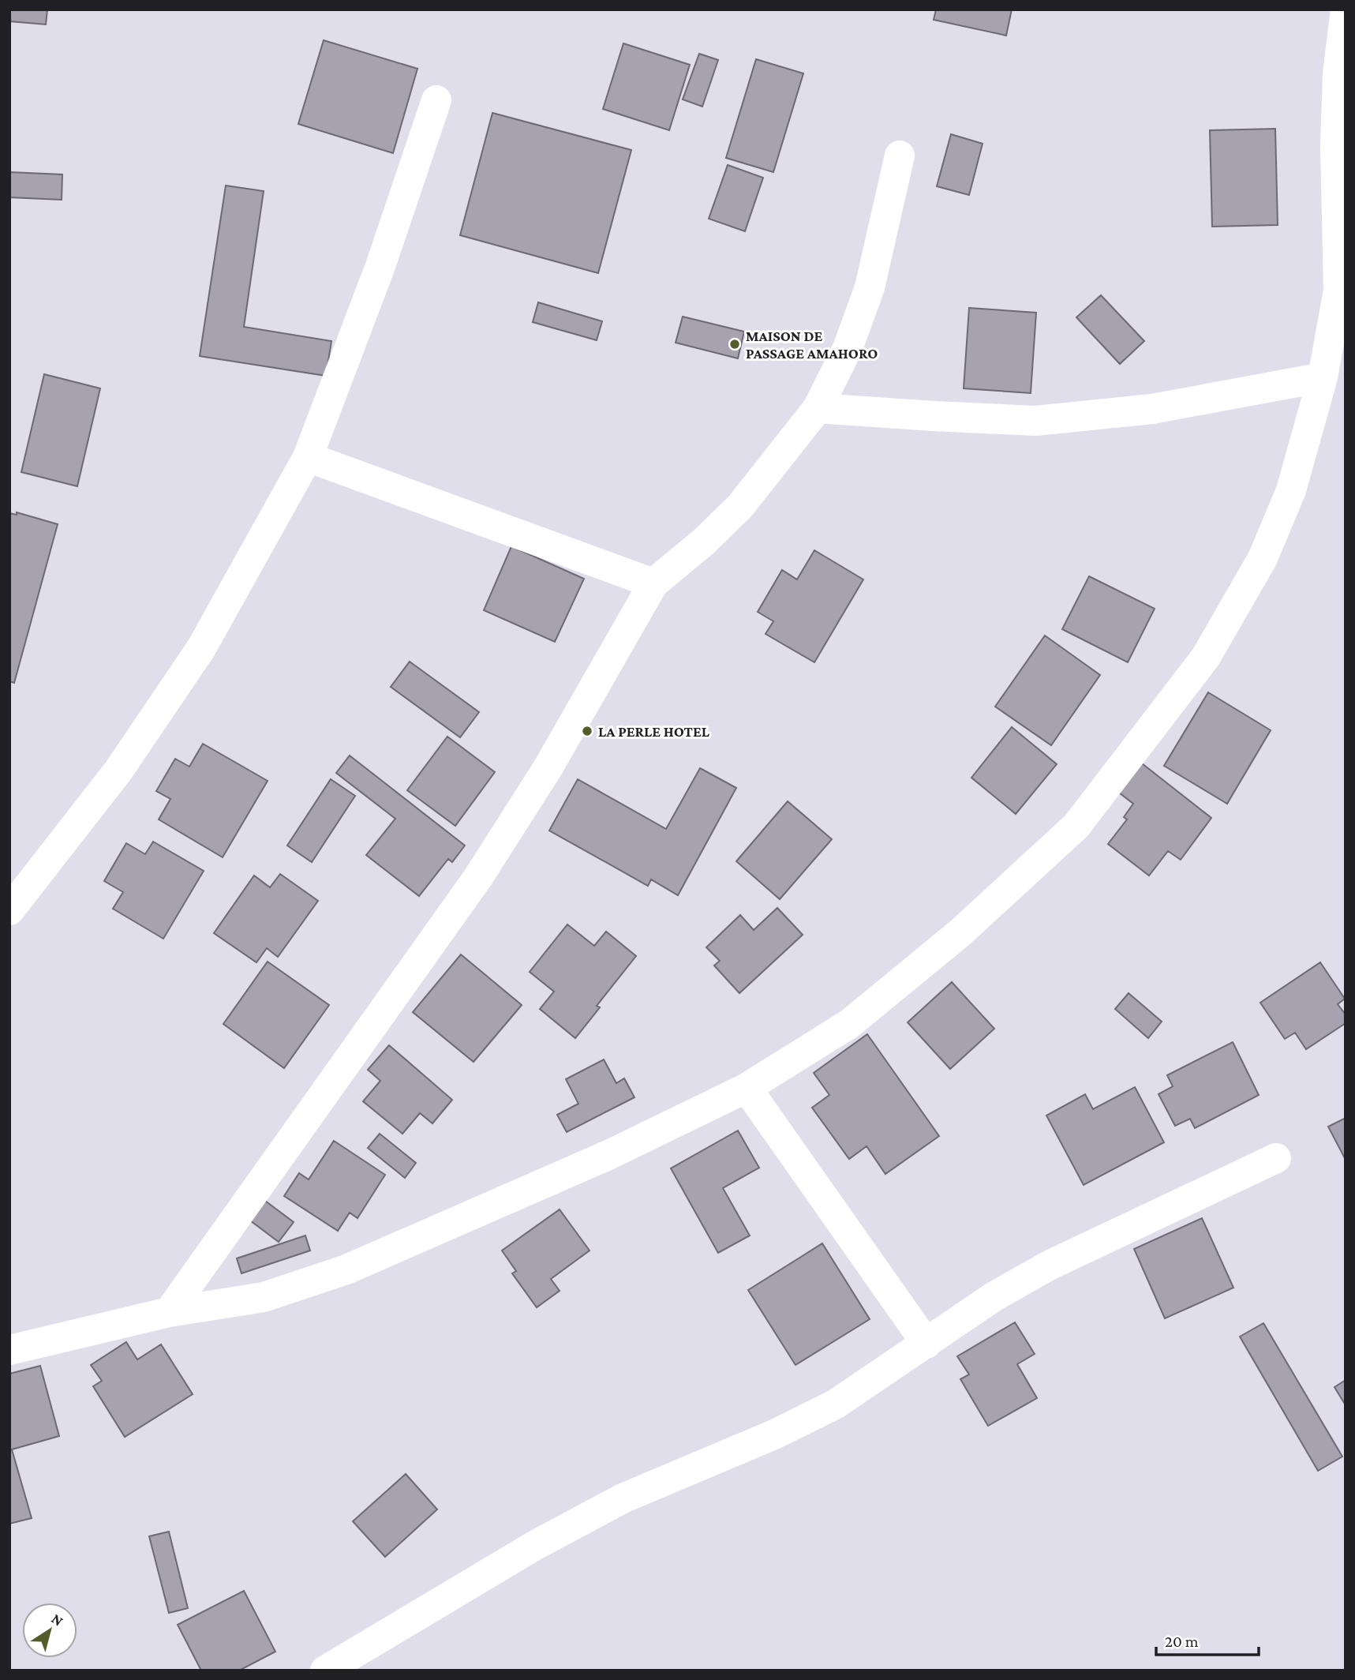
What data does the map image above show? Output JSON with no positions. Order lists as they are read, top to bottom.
{
  "places": ["MAISON DE PASSAGE AMAHORO", "LA PERLE HOTEL"],
  "scale_bar": "20 m",
  "north": "top right"
}
